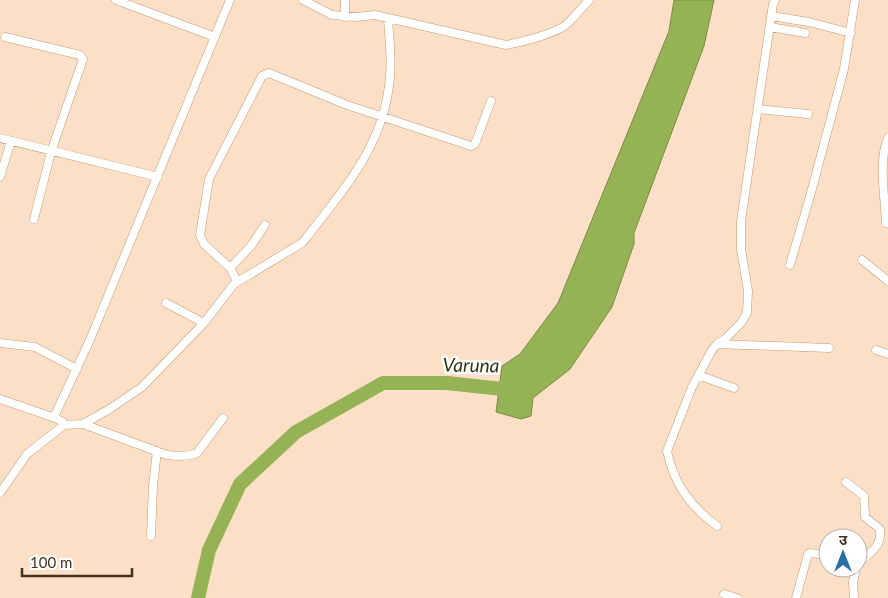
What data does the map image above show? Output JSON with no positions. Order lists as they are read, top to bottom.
{
  "water": ["Varuna"],
  "scale_bar": "100 m",
  "north": "top"
}
